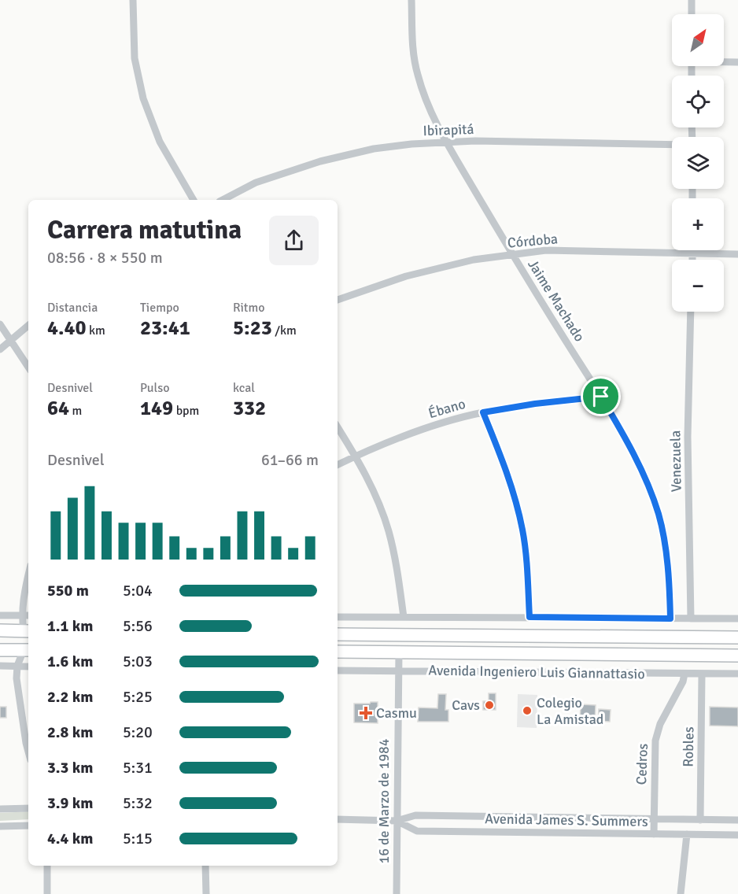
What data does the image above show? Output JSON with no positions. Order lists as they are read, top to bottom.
{
  "streets": {
    "main road": ["Avenida Ingeniero Luis Giannattasio"],
    "street": [
      "Ibirapitá",
      "Córdoba",
      "Jaime Machado",
      "Ébano",
      "Venezuela",
      "Robles",
      "Cedros",
      "16 de Marzo de 1984",
      "Avenida James S. Summers"
    ]
  },
  "crossings": [
    ["Ibirapitá", "Jaime Machado"],
    ["Córdoba", "Jaime Machado"],
    ["Jaime Machado", "Ébano"],
    ["Avenida Ingeniero Luis Giannattasio", "Robles"],
    ["Avenida Ingeniero Luis Giannattasio", "Cedros"],
    ["Avenida Ingeniero Luis Giannattasio", "16 de Marzo de 1984"],
    ["Robles", "Avenida James S. Summers"],
    ["Cedros", "Avenida James S. Summers"],
    ["16 de Marzo de 1984", "Avenida James S. Summers"]
  ],
  "places": {
    "other": ["Cavs", "Colegio La Amistad"],
    "health": ["Casmu"]
  },
  "north": "top right",
  "page": {
    "map_buttons": ["+", "−"],
    "heading": ["Carrera matutina", "08:56 · 8 × 550 m"],
    "stats": [
      ["Distancia", "4.40 km"],
      ["Tiempo", "23:41"],
      ["Ritmo", "5:23 /km"],
      ["Desnivel", "64 m"],
      ["Pulso", "149 bpm"],
      ["kcal", "332"]
    ],
    "chart": ["Desnivel", "61–66 m"],
    "list": [
      {
        "name": "550 m",
        "note": "5:04"
      },
      {
        "name": "1.1 km",
        "note": "5:56"
      },
      {
        "name": "1.6 km",
        "note": "5:03"
      },
      {
        "name": "2.2 km",
        "note": "5:25"
      },
      {
        "name": "2.8 km",
        "note": "5:20"
      },
      {
        "name": "3.3 km",
        "note": "5:31"
      },
      {
        "name": "3.9 km",
        "note": "5:32"
      },
      {
        "name": "4.4 km",
        "note": "5:15"
      }
    ]
  }
}
